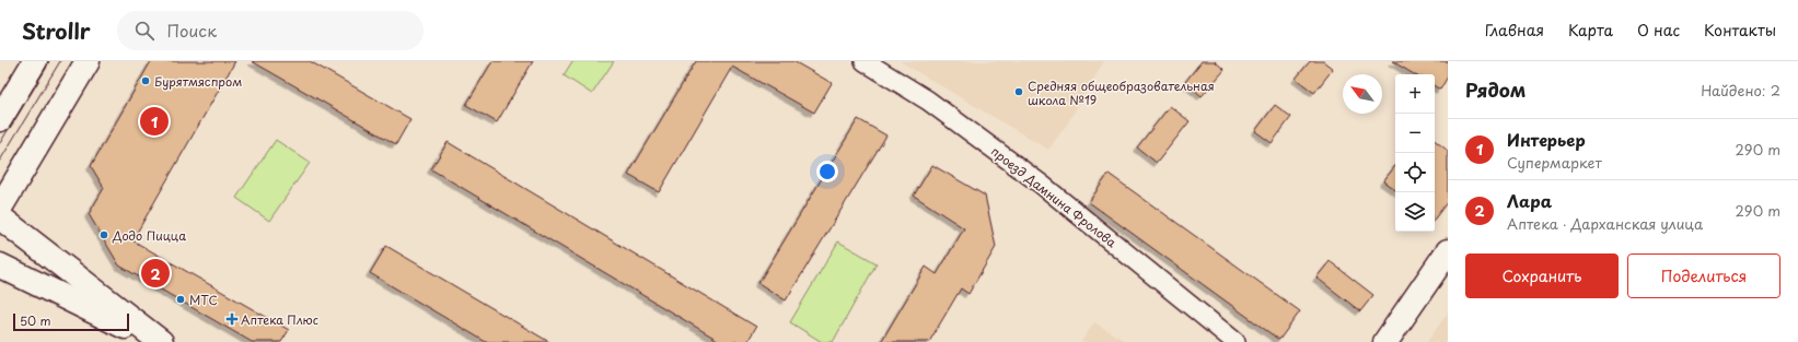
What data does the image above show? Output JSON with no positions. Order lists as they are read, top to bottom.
{
  "streets": {
    "street": ["проезд Дамнина Фролова"]
  },
  "places": {
    "other": [
      "Бурятмяспром",
      "Средняя общеобразовательная школа №19",
      "Додо Пицца",
      "МТС"
    ],
    "health": ["Аптека Плюс"]
  },
  "scale_bar": "50 m",
  "north": "top left",
  "page": {
    "header": "Strollr",
    "search": "Поиск",
    "nav": [
      "Главная",
      "Карта",
      "О нас",
      "Контакты"
    ],
    "heading": ["Рядом", "Найдено: 2"],
    "map_buttons": ["+", "−"],
    "pins": ["1", "2"],
    "list": [
      {
        "mark": "1",
        "name": "Интерьер",
        "note": "Супермаркет",
        "value": "290 m"
      },
      {
        "mark": "2",
        "name": "Лара",
        "note": "Аптека · Дарханская улица",
        "value": "290 m"
      }
    ],
    "buttons": ["Сохранить", "Поделиться"],
    "scale": "50 m"
  }
}
